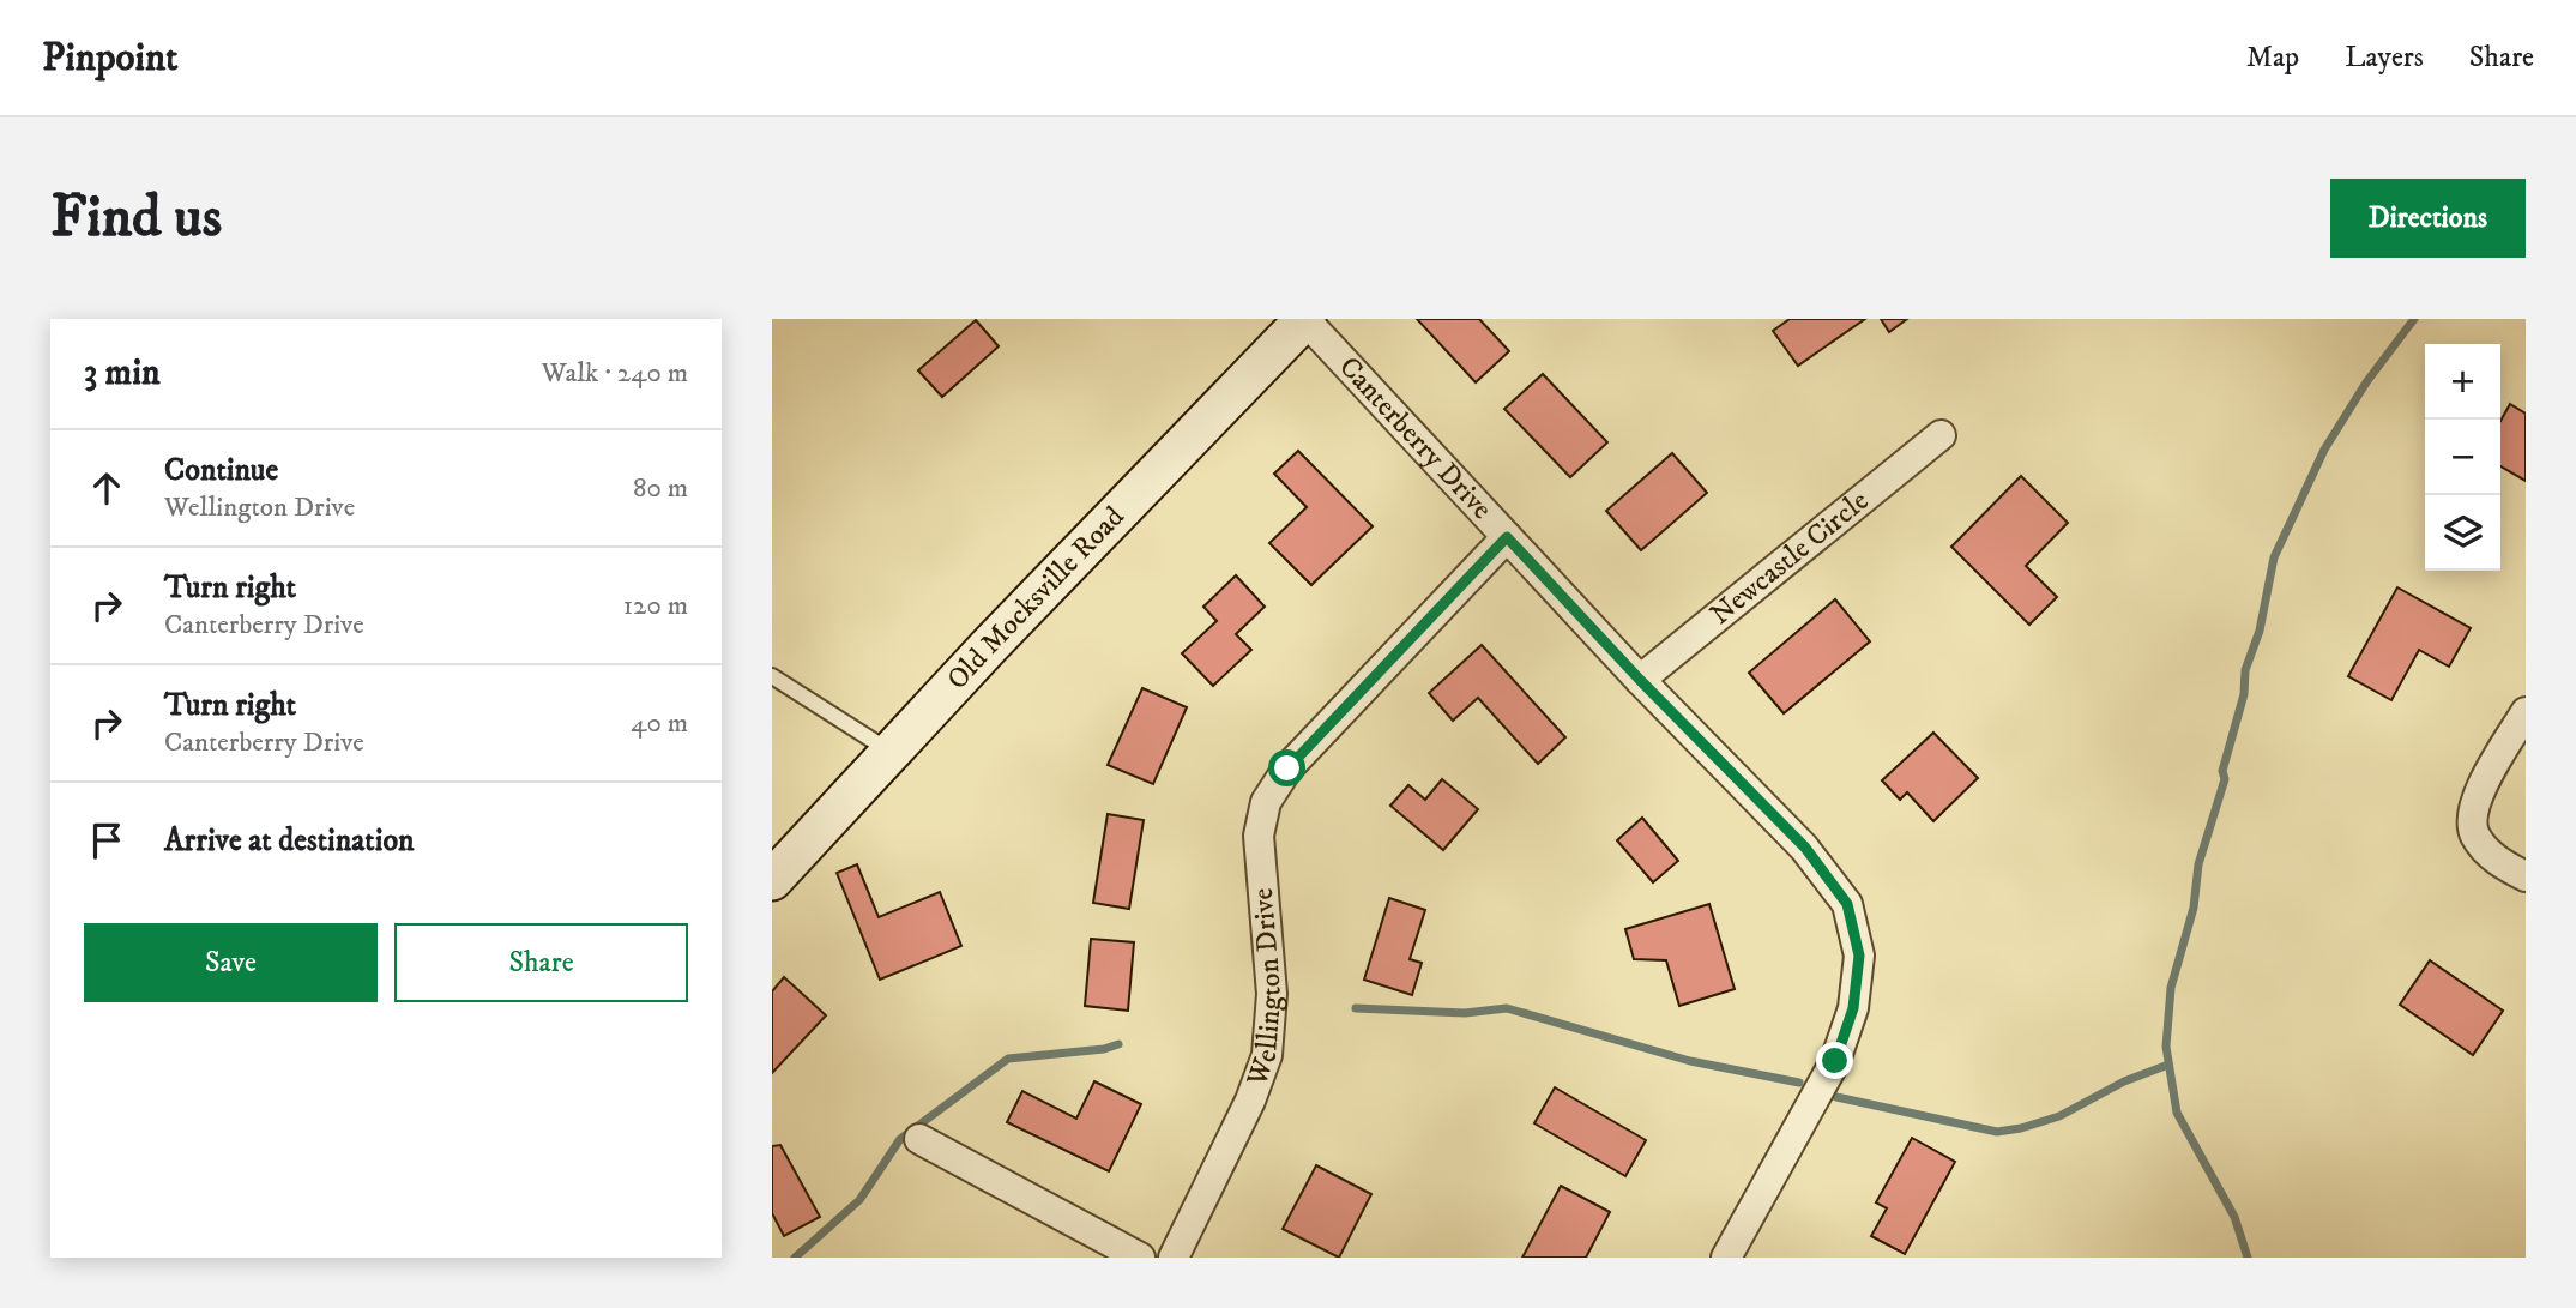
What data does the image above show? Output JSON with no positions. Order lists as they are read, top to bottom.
{
  "streets": {
    "street": [
      "Canterberry Drive",
      "Newcastle Circle",
      "Old Mocksville Road",
      "Wellington Drive"
    ]
  },
  "crossings": [
    ["Canterberry Drive", "Newcastle Circle"],
    ["Canterberry Drive", "Old Mocksville Road"],
    ["Canterberry Drive", "Wellington Drive"]
  ],
  "page": {
    "header": "Pinpoint",
    "nav": ["Map", "Layers", "Share"],
    "buttons": [
      "Directions",
      ["Save", "Share"]
    ],
    "title": "Find us",
    "heading": ["3 min", "Walk · 240 m"],
    "map_buttons": ["+", "−"],
    "list": [
      ["Continue", "Wellington Drive", "80 m"],
      ["Turn right", "Canterberry Drive", "120 m"],
      ["Turn right", "Canterberry Drive", "40 m"],
      "Arrive at destination"
    ]
  }
}
